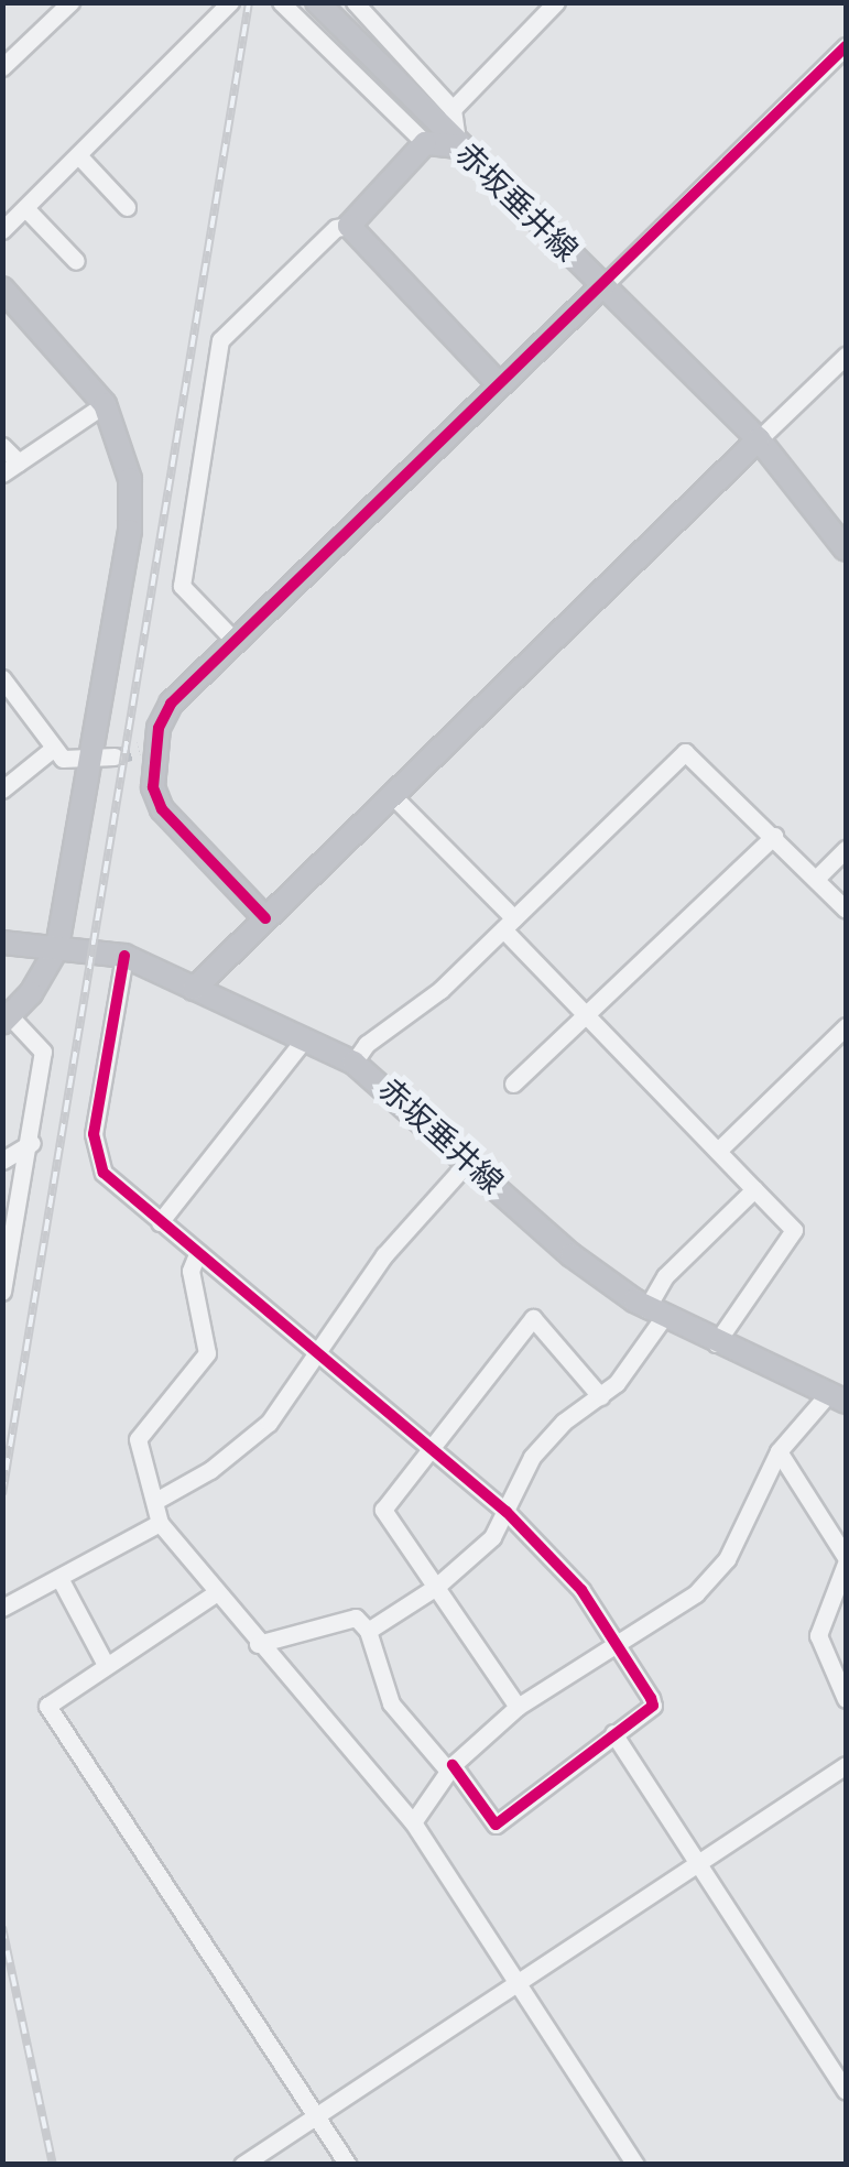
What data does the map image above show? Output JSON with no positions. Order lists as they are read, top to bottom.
{
  "streets": {
    "street": ["赤坂垂井線"]
  }
}
